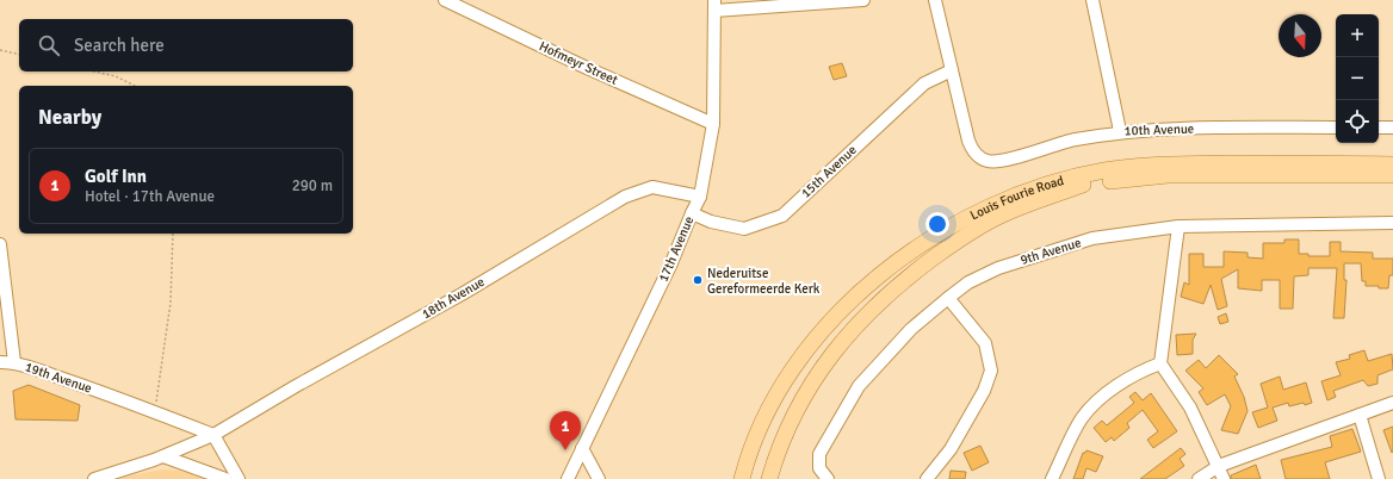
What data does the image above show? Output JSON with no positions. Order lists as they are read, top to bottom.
{
  "streets": {
    "main road": ["Louis Fourie Road"],
    "street": [
      "Hofmeyr Street",
      "10th Avenue",
      "15th Avenue",
      "17th Avenue",
      "9th Avenue",
      "18th Avenue",
      "19th Avenue"
    ]
  },
  "crossings": [
    ["Hofmeyr Street", "17th Avenue"],
    ["10th Avenue", "15th Avenue"],
    ["15th Avenue", "17th Avenue"],
    ["17th Avenue", "18th Avenue"],
    ["18th Avenue", "19th Avenue"]
  ],
  "places": ["Nederuitse Gereformeerde Kerk"],
  "north": "bottom",
  "page": {
    "map_buttons": ["+", "−"],
    "search": "Search here",
    "heading": "Nearby",
    "list": [
      {
        "mark": "1",
        "name": "Golf Inn",
        "note": "Hotel · 17th Avenue",
        "value": "290 m"
      }
    ],
    "pins": "1"
  }
}
